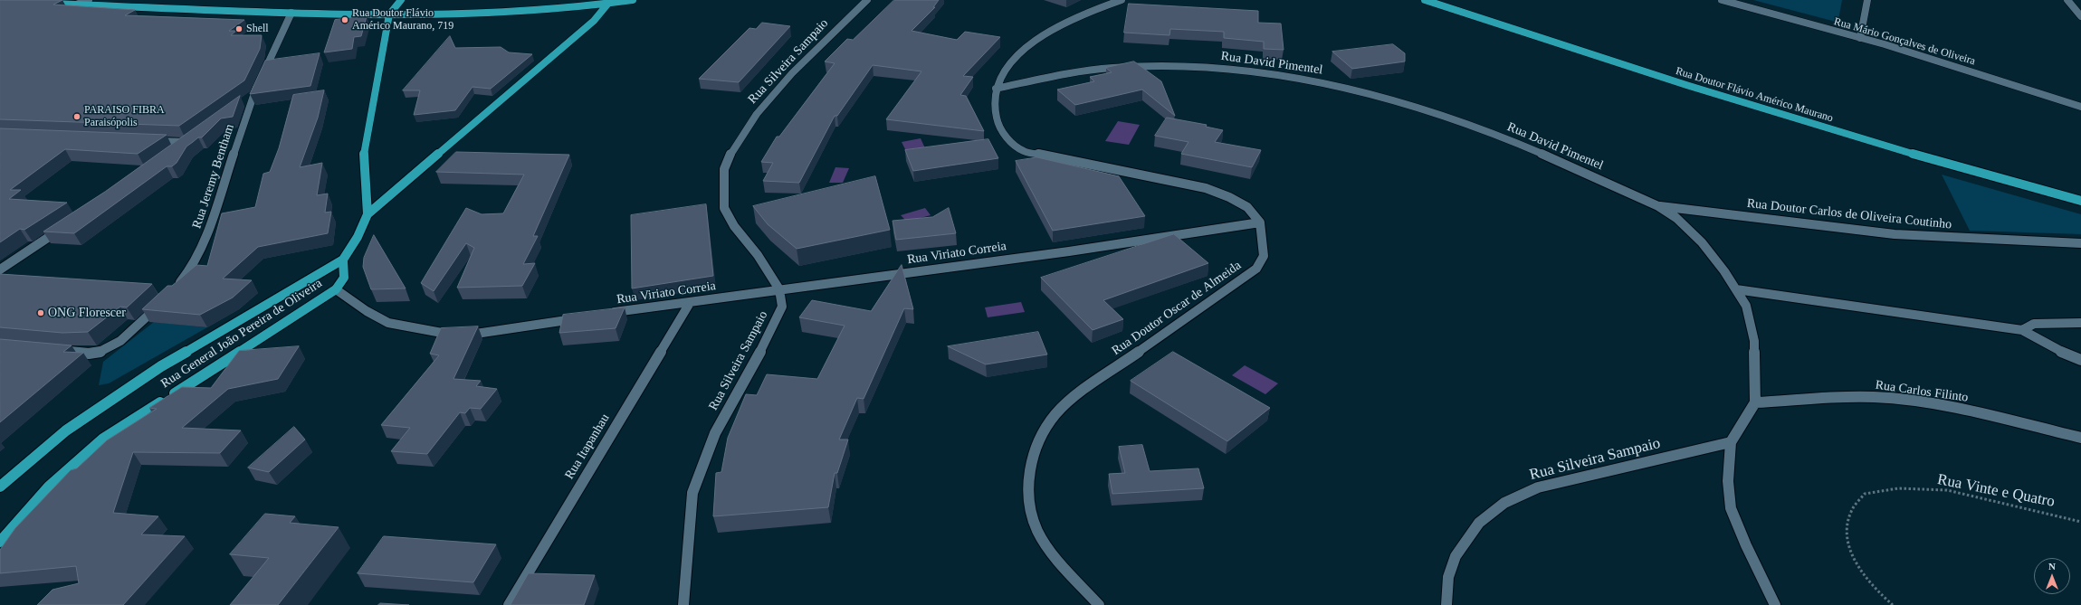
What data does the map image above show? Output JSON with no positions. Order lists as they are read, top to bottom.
{
  "streets": {
    "main road": ["Rua Doutor Flávio Américo Maurano", "Rua General João Pereira de Oliveira"],
    "street": [
      "Rua Mário Gonçalves de Oliveira",
      "Rua Silveira Sampaio",
      "Rua David Pimentel",
      "Rua Jeremy Bentham",
      "Rua Doutor Carlos de Oliveira Coutinho",
      "Rua Viriato Correia",
      "Rua Doutor Oscar de Almeida",
      "Rua Carlos Filinto",
      "Rua Itapanhau"
    ],
    "path": ["Rua Vinte e Quatro"]
  },
  "crossings": [
    ["Rua Silveira Sampaio", "Rua Viriato Correia"],
    ["Rua David Pimentel", "Rua Doutor Carlos de Oliveira Coutinho"],
    ["Rua David Pimentel", "Rua Carlos Filinto"],
    ["Rua Viriato Correia", "Rua Doutor Oscar de Almeida"],
    ["Rua Viriato Correia", "Rua Itapanhau"]
  ],
  "places": [
    "Rua Doutor Flávio Américo Maurano, 719",
    "Shell",
    "PARAISO FIBRA Paraisópolis",
    "ONG Florescer"
  ],
  "north": "top"
}
